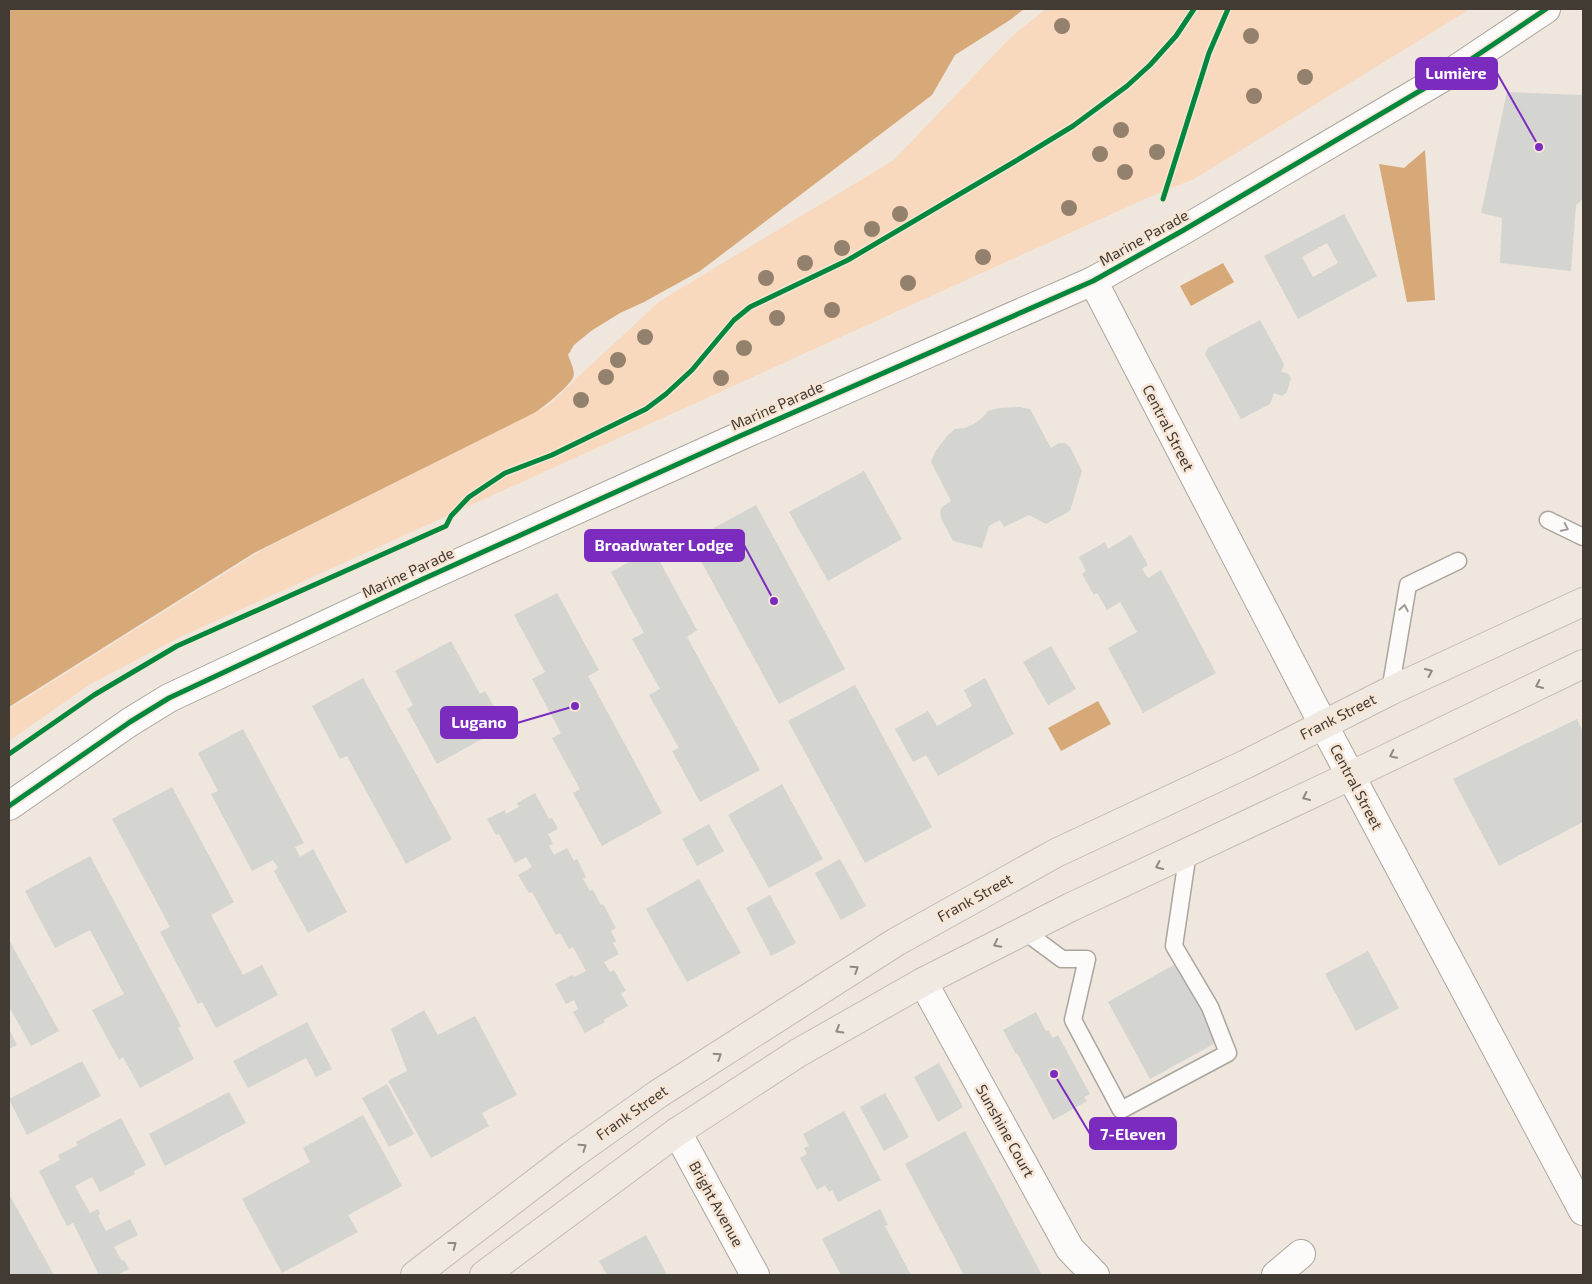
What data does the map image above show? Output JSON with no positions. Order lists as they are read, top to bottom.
{
  "streets": {
    "highway": ["Frank Street"],
    "street": [
      "Marine Parade",
      "Central Street",
      "Sunshine Court",
      "Bright Avenue"
    ]
  },
  "crossings": [
    ["Marine Parade", "Central Street"],
    ["Central Street", "Frank Street"]
  ],
  "places": [
    "Lumière",
    "Broadwater Lodge",
    "Lugano",
    "7-Eleven"
  ]
}
